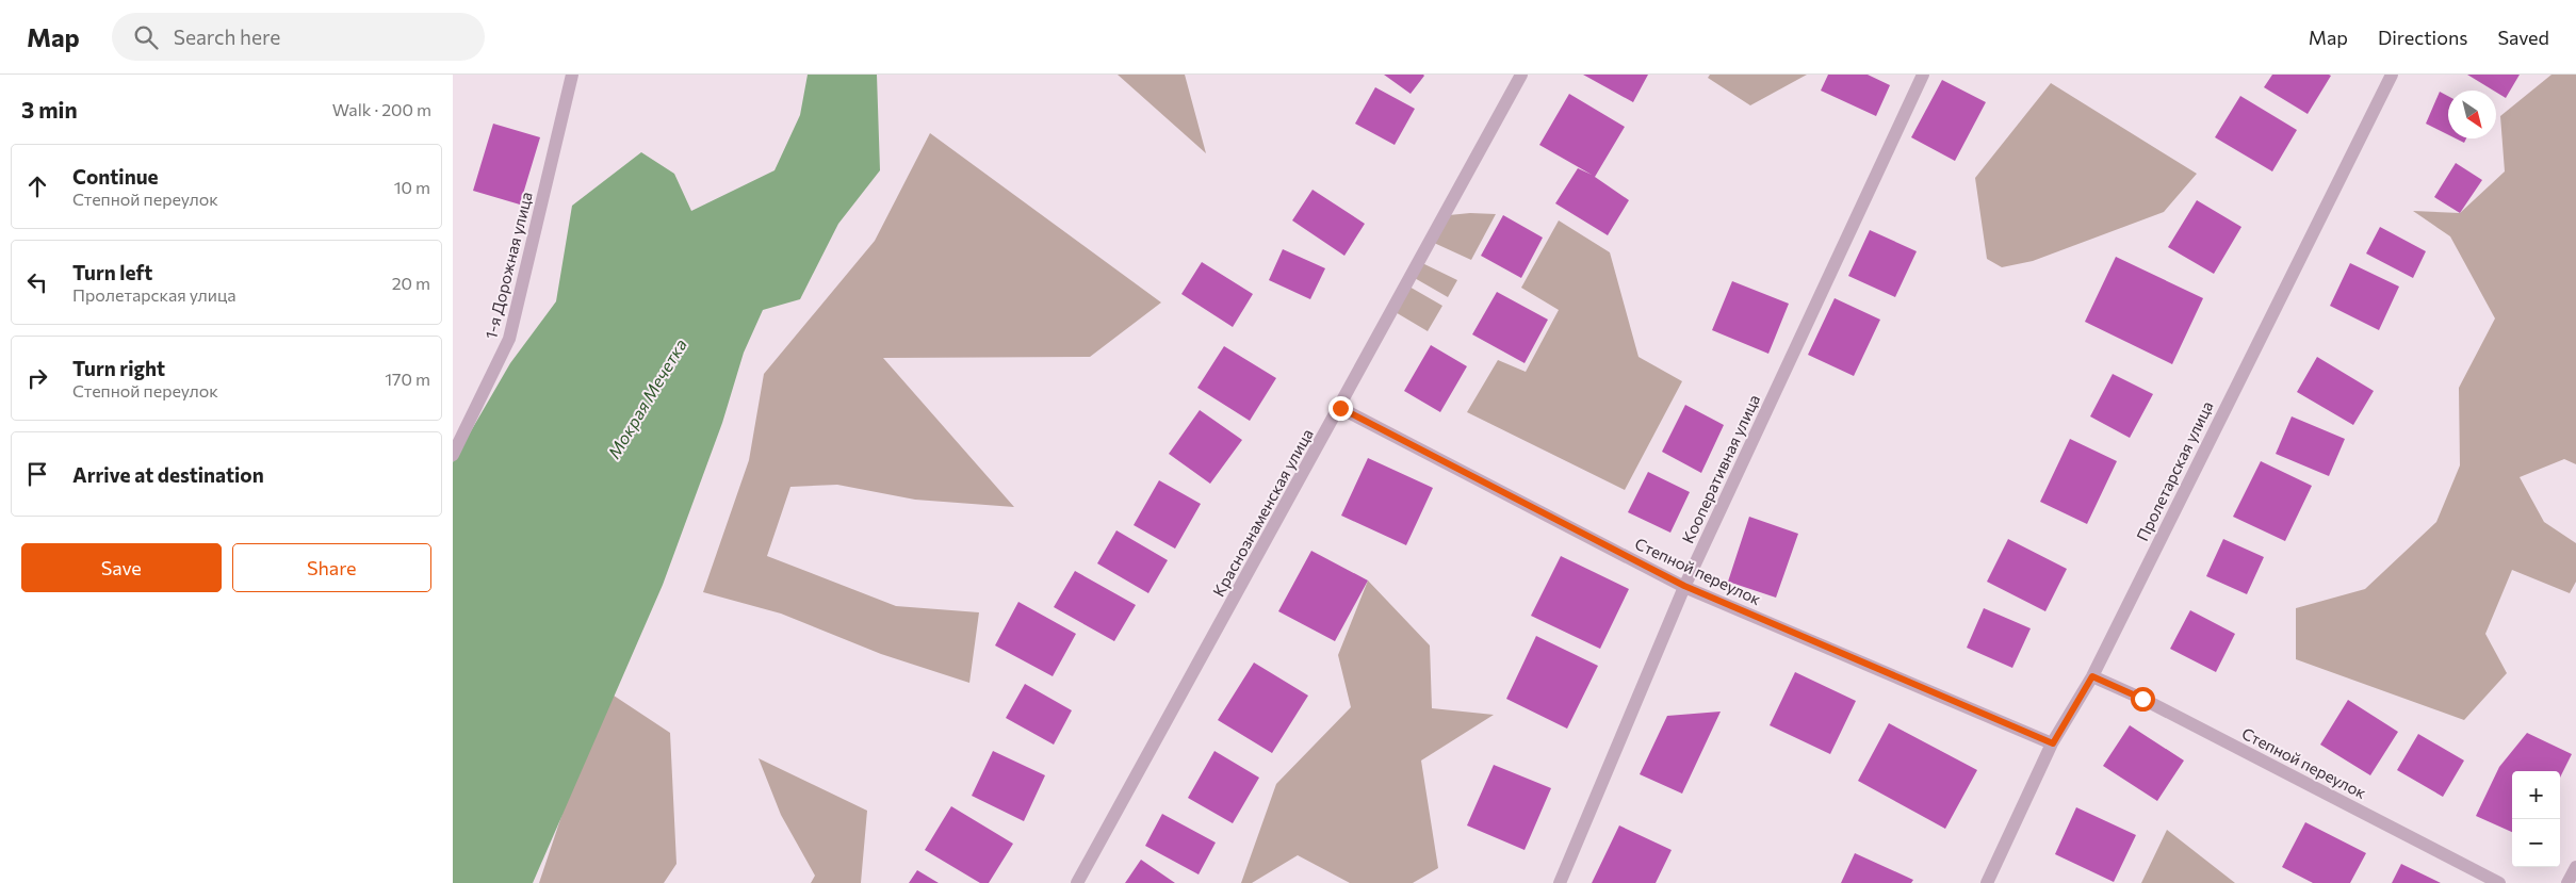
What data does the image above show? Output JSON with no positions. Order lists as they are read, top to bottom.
{
  "streets": {
    "street": [
      "1-я Дорожная улица",
      "Кооперативная улица",
      "Пролетарская улица",
      "Краснознаменская улица",
      "Степной переулок"
    ]
  },
  "crossings": [
    ["Кооперативная улица", "Степной переулок"],
    ["Пролетарская улица", "Степной переулок"],
    ["Краснознаменская улица", "Степной переулок"]
  ],
  "water": ["Мокрая Мечетка"],
  "north": "bottom right",
  "page": {
    "header": "Map",
    "search": "Search here",
    "nav": ["Map", "Directions", "Saved"],
    "heading": ["3 min", "Walk · 200 m"],
    "list": [
      ["Continue", "Степной переулок", "10 m"],
      ["Turn left", "Пролетарская улица", "20 m"],
      ["Turn right", "Степной переулок", "170 m"],
      "Arrive at destination"
    ],
    "buttons": ["Save", "Share"],
    "map_buttons": ["+", "−"]
  }
}
